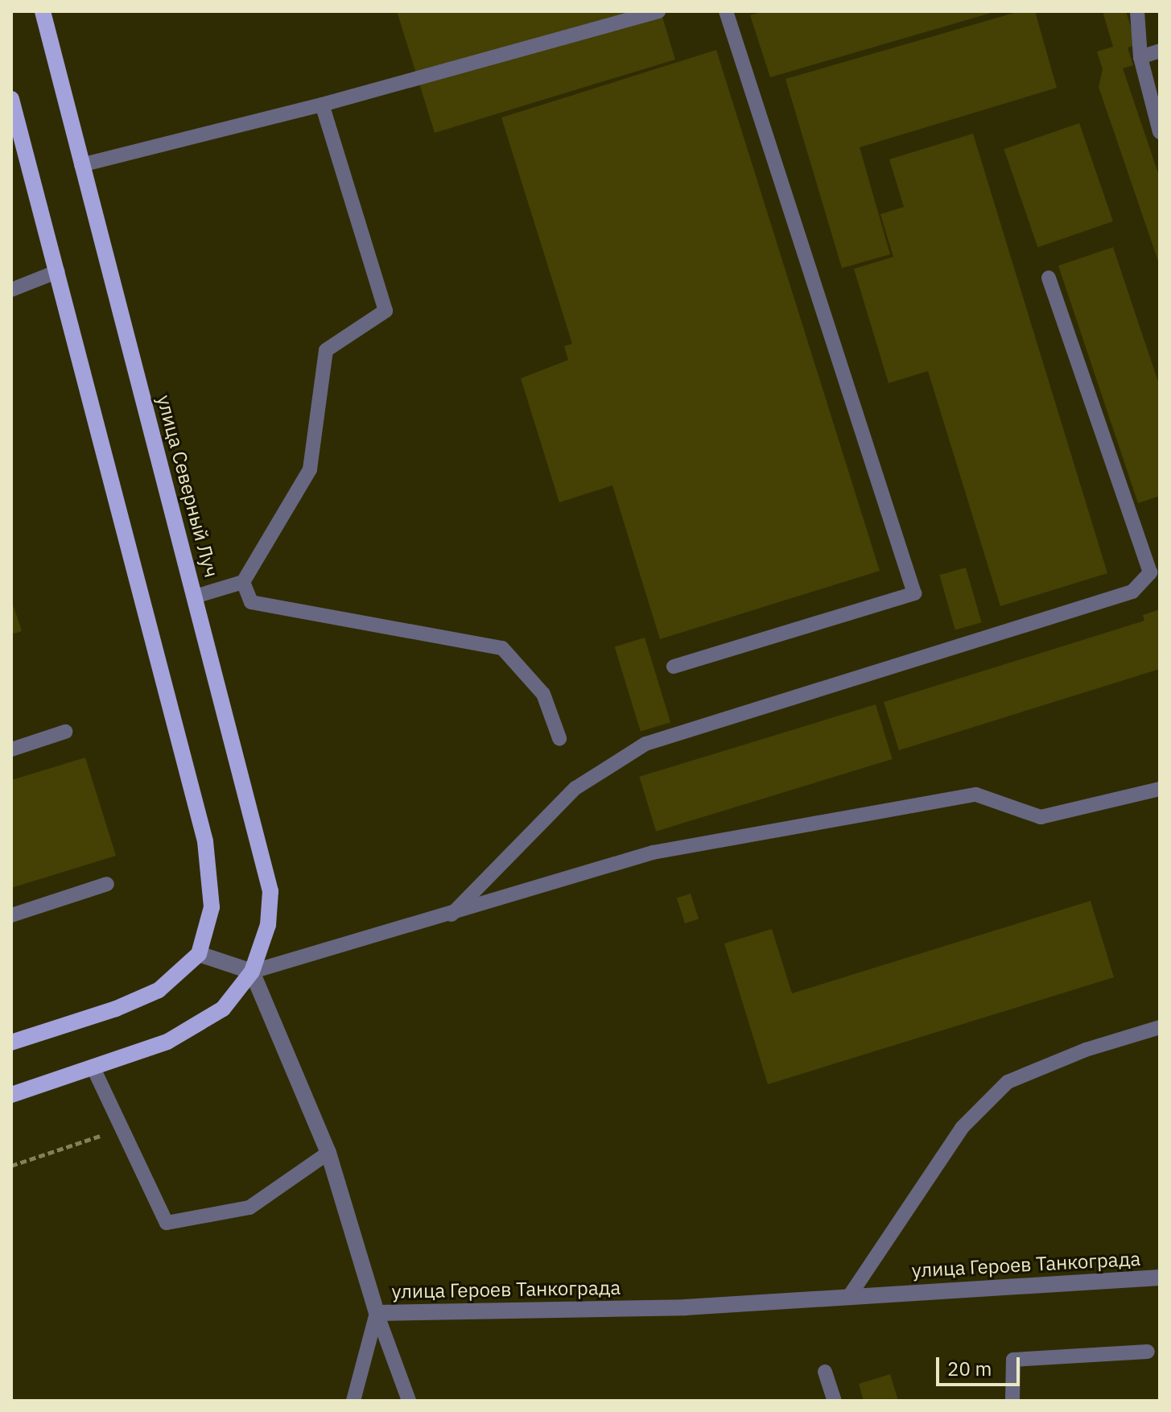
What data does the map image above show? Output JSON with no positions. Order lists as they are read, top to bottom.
{
  "streets": {
    "main road": ["улица Северный Луч"],
    "street": ["улица Героев Танкограда"]
  },
  "crossings": [
    ["улица Северный Луч", "улица Героев Танкограда"]
  ],
  "scale_bar": "20 m"
}
